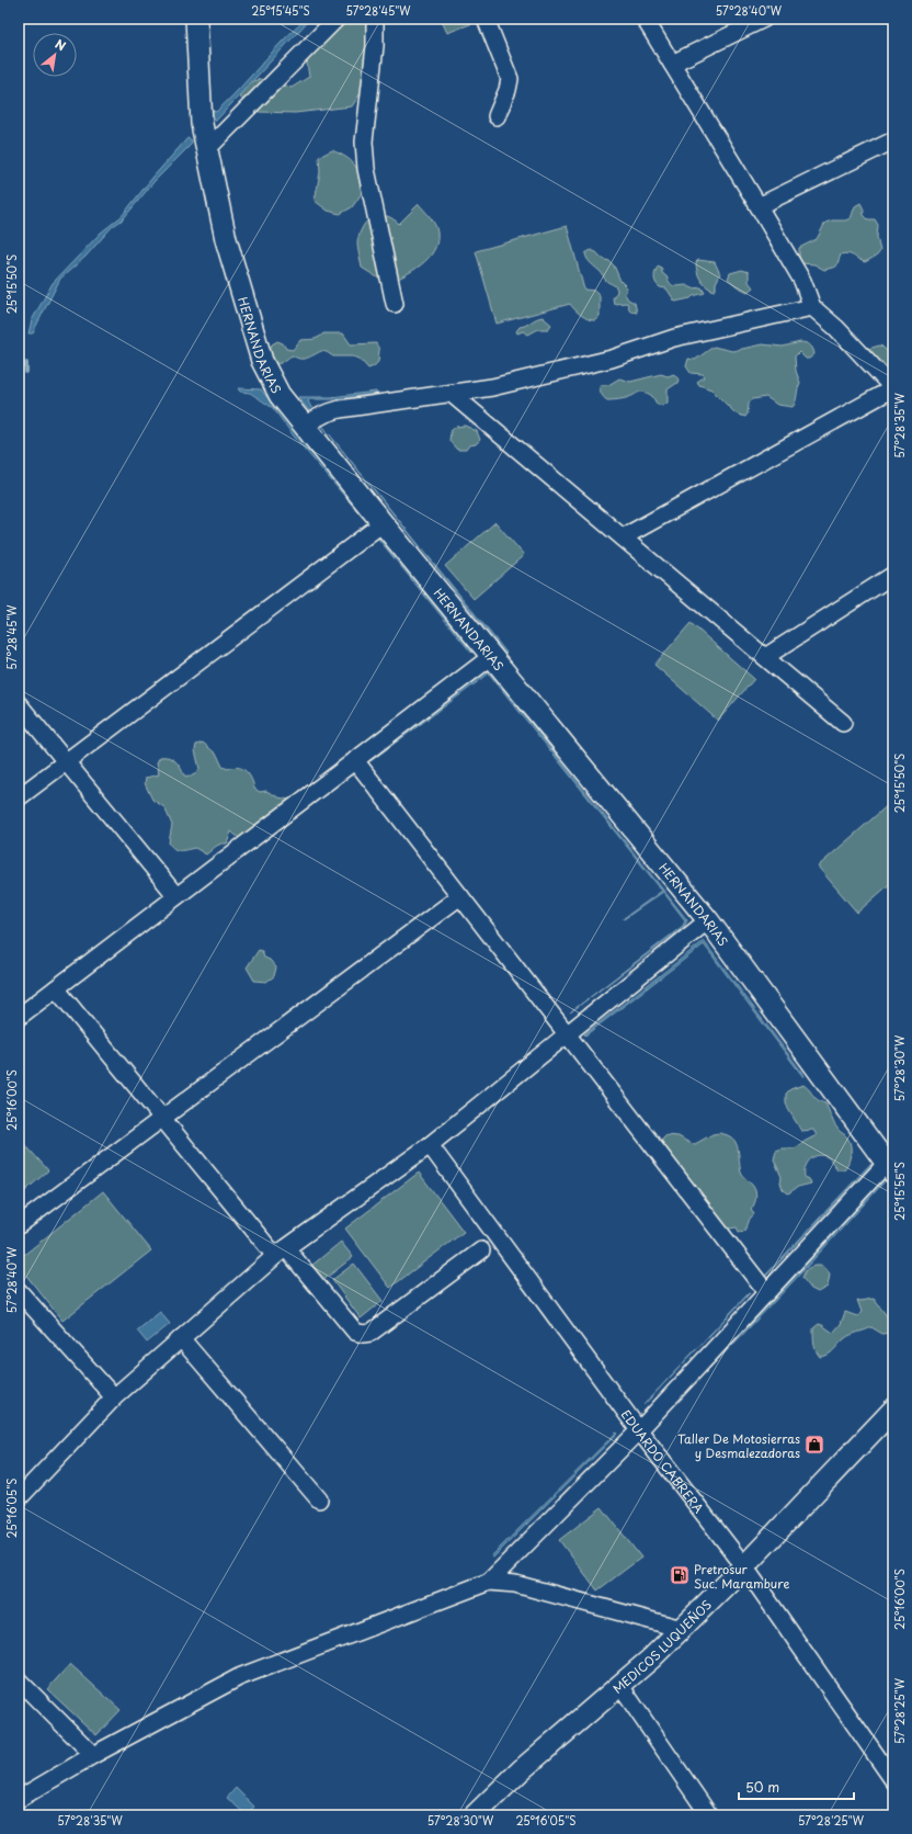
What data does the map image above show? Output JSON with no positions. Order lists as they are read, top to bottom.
{
  "streets": {
    "street": ["HERNANDARIAS", "EDUARDO CABRERA", "MEDICOS LUQUEÑOS"]
  },
  "crossings": [
    ["EDUARDO CABRERA", "MEDICOS LUQUEÑOS"]
  ],
  "places": {
    "shop": ["Taller De Motosierras y Desmalezadoras"],
    "fuel station": ["Pretrosur Suc. Marambure"]
  },
  "scale_bar": "50 m",
  "north": "top right",
  "coordinates": [
    "25°15'45\"S",
    "57°28'45\"W",
    "57°28'40\"W",
    "25°15'50\"S",
    "57°28'35\"W",
    "57°28'30\"W",
    "25°16'00\"S",
    "25°15'55\"S",
    "25°16'05\"S",
    "57°28'25\"W"
  ]
}
